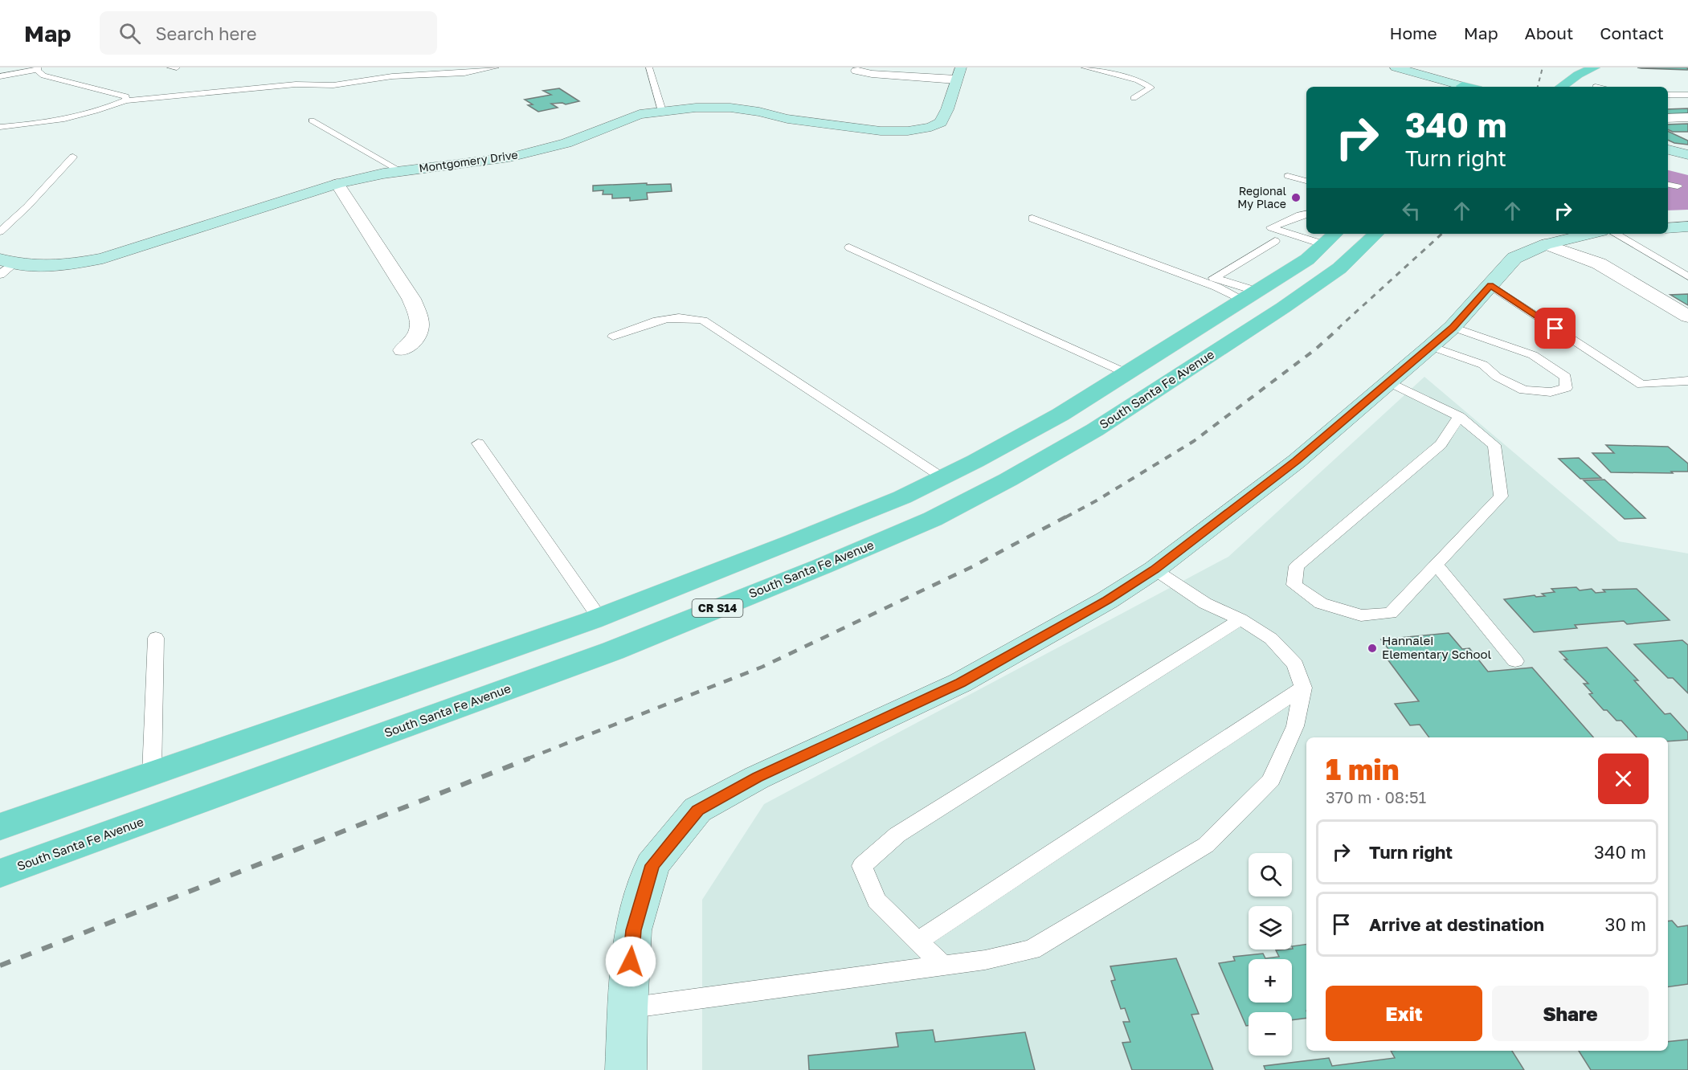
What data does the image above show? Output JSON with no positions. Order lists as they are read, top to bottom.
{
  "streets": {
    "main road": ["South Santa Fe Avenue", "CR S14"],
    "street": ["Montgomery Drive"]
  },
  "places": ["Regional My Place", "Hannalei Elementary School"],
  "page": {
    "header": "Map",
    "search": "Search here",
    "nav": [
      "Home",
      "Map",
      "About",
      "Contact"
    ],
    "turn": ["340 m", "Turn right"],
    "heading": ["1 min", "370 m · 08:51"],
    "list": [
      {
        "name": "Turn right",
        "value": "340 m"
      },
      {
        "name": "Arrive at destination",
        "value": "30 m"
      }
    ],
    "map_buttons": ["+", "−"],
    "buttons": ["Exit", "Share"]
  }
}
